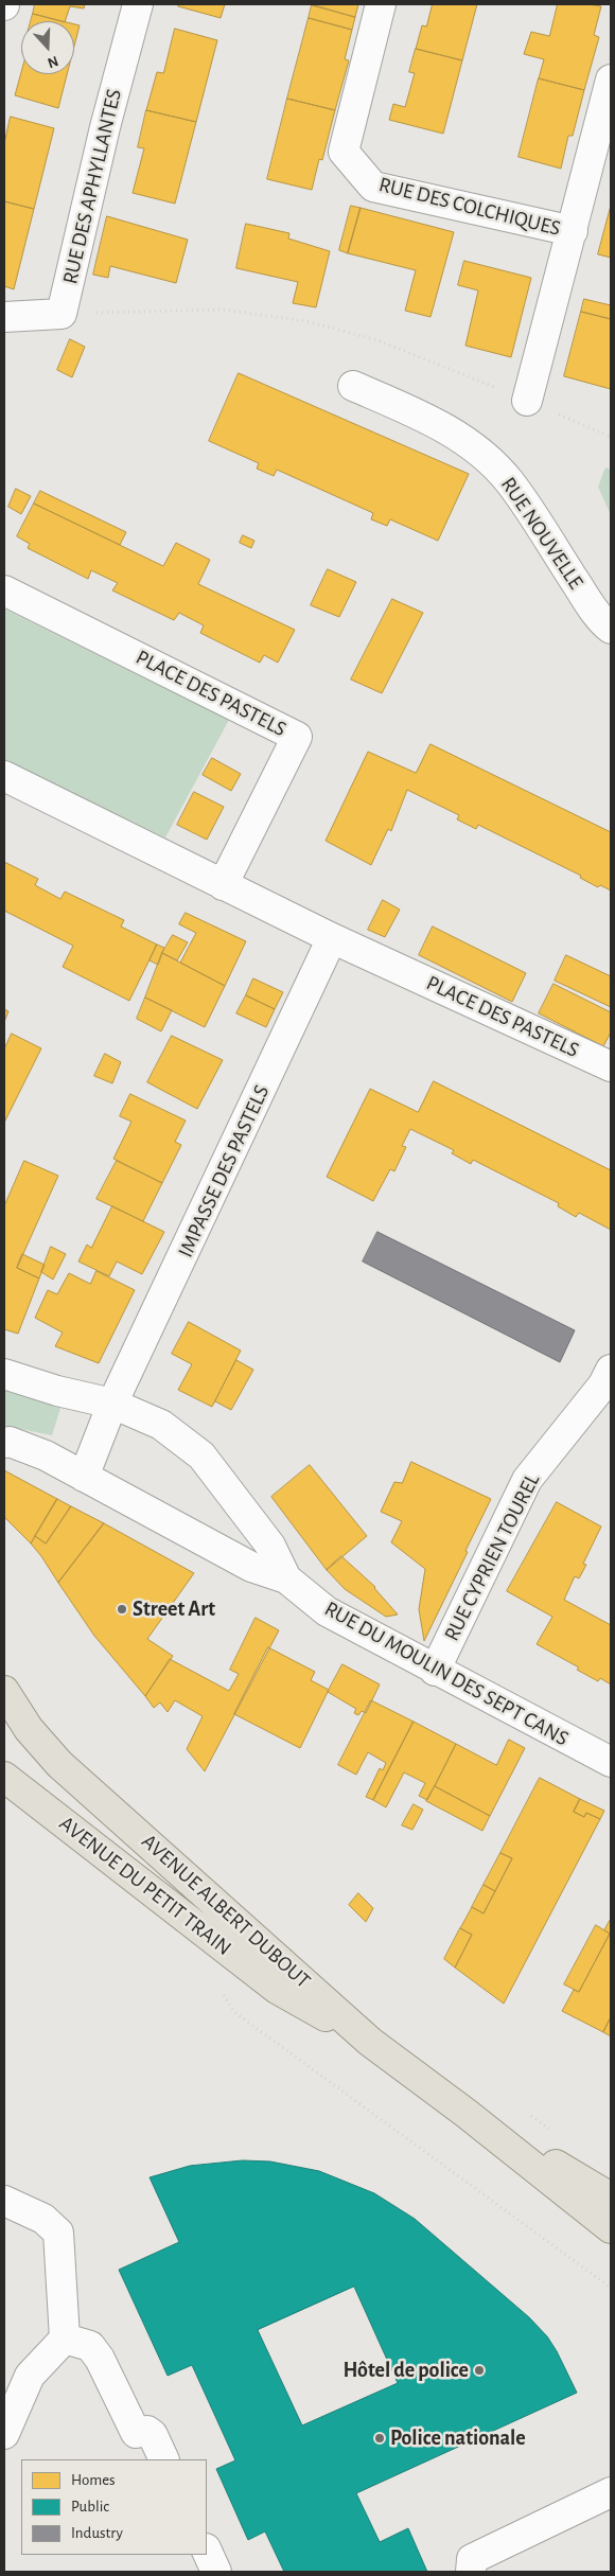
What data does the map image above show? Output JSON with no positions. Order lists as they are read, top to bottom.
{
  "streets": {
    "main road": ["AVENUE DU PETIT TRAIN", "AVENUE ALBERT DUBOUT"],
    "street": [
      "RUE DES APHYLLANTES",
      "RUE DES COLCHIQUES",
      "RUE NOUVELLE",
      "PLACE DES PASTELS",
      "IMPASSE DES PASTELS",
      "RUE CYPRIEN TOUREL",
      "RUE DU MOULIN DES SEPT CANS"
    ]
  },
  "crossings": [
    ["PLACE DES PASTELS", "IMPASSE DES PASTELS"],
    ["IMPASSE DES PASTELS", "RUE DU MOULIN DES SEPT CANS"],
    ["RUE CYPRIEN TOUREL", "RUE DU MOULIN DES SEPT CANS"],
    ["AVENUE DU PETIT TRAIN", "AVENUE ALBERT DUBOUT"]
  ],
  "places": ["Street Art", "Hôtel de police", "Police nationale"],
  "legend": ["Homes", "Public", "Industry"],
  "north": "bottom"
}
